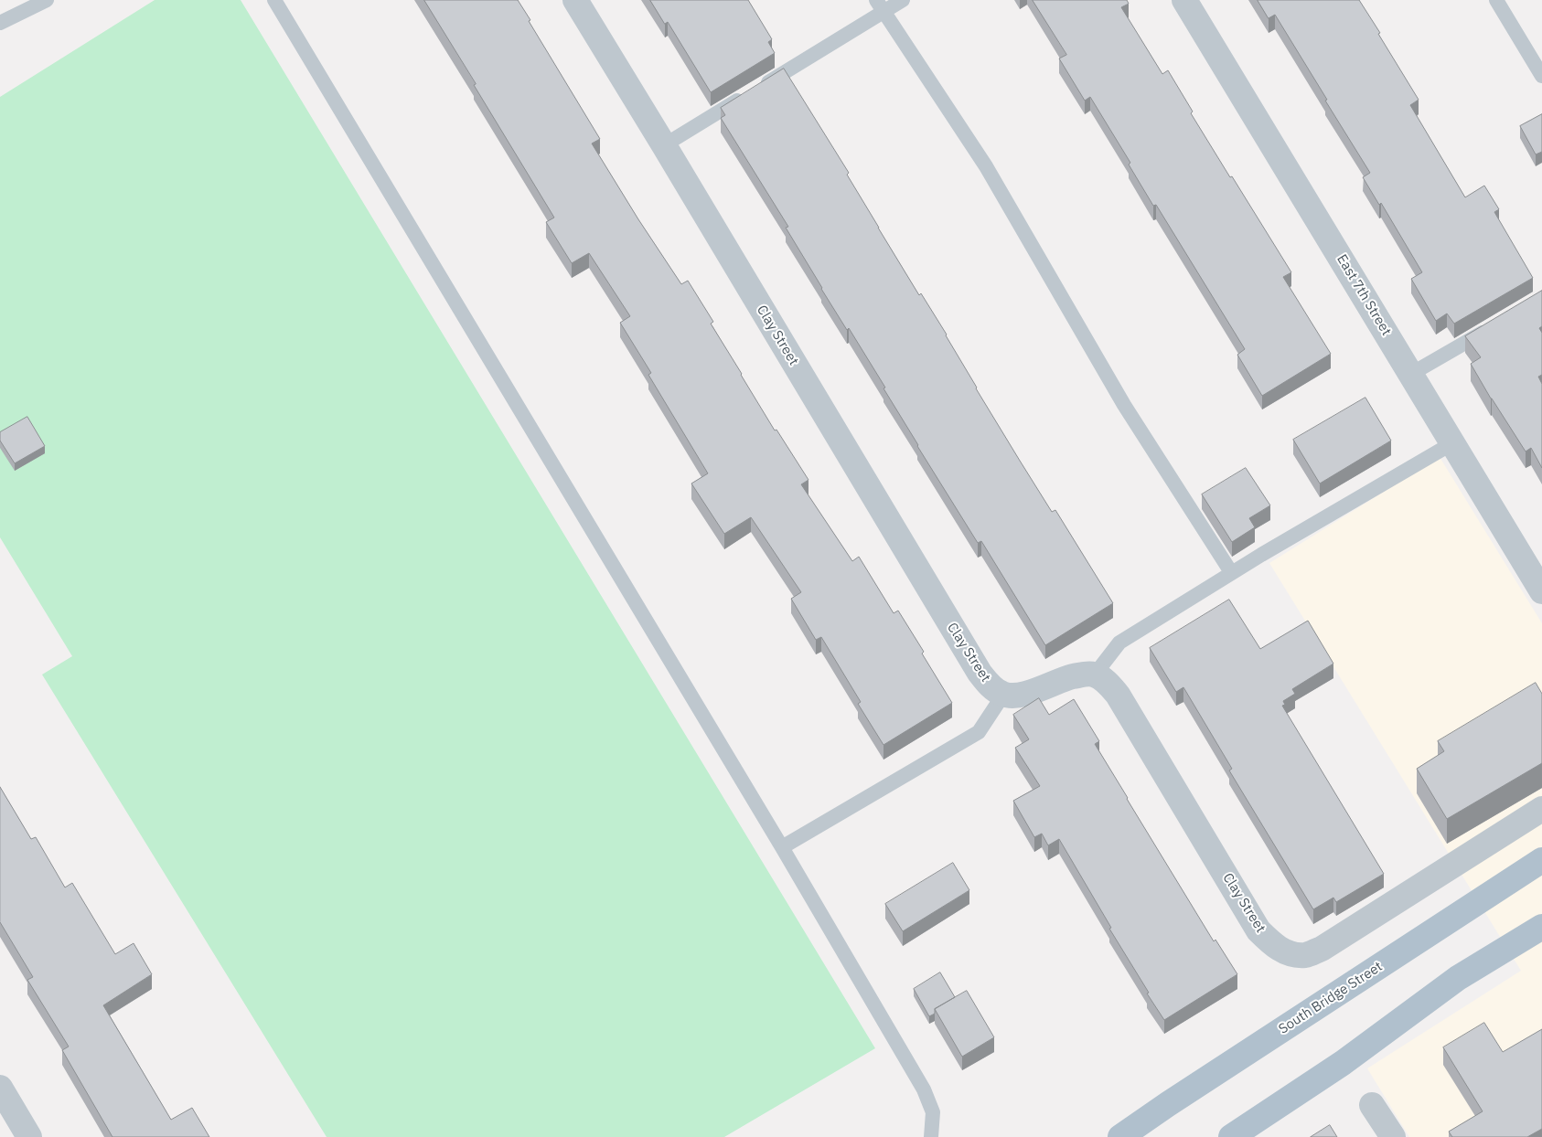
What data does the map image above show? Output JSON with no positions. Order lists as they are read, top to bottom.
{
  "streets": {
    "main road": ["South Bridge Street"],
    "street": ["East 7th Street", "Clay Street"]
  }
}
